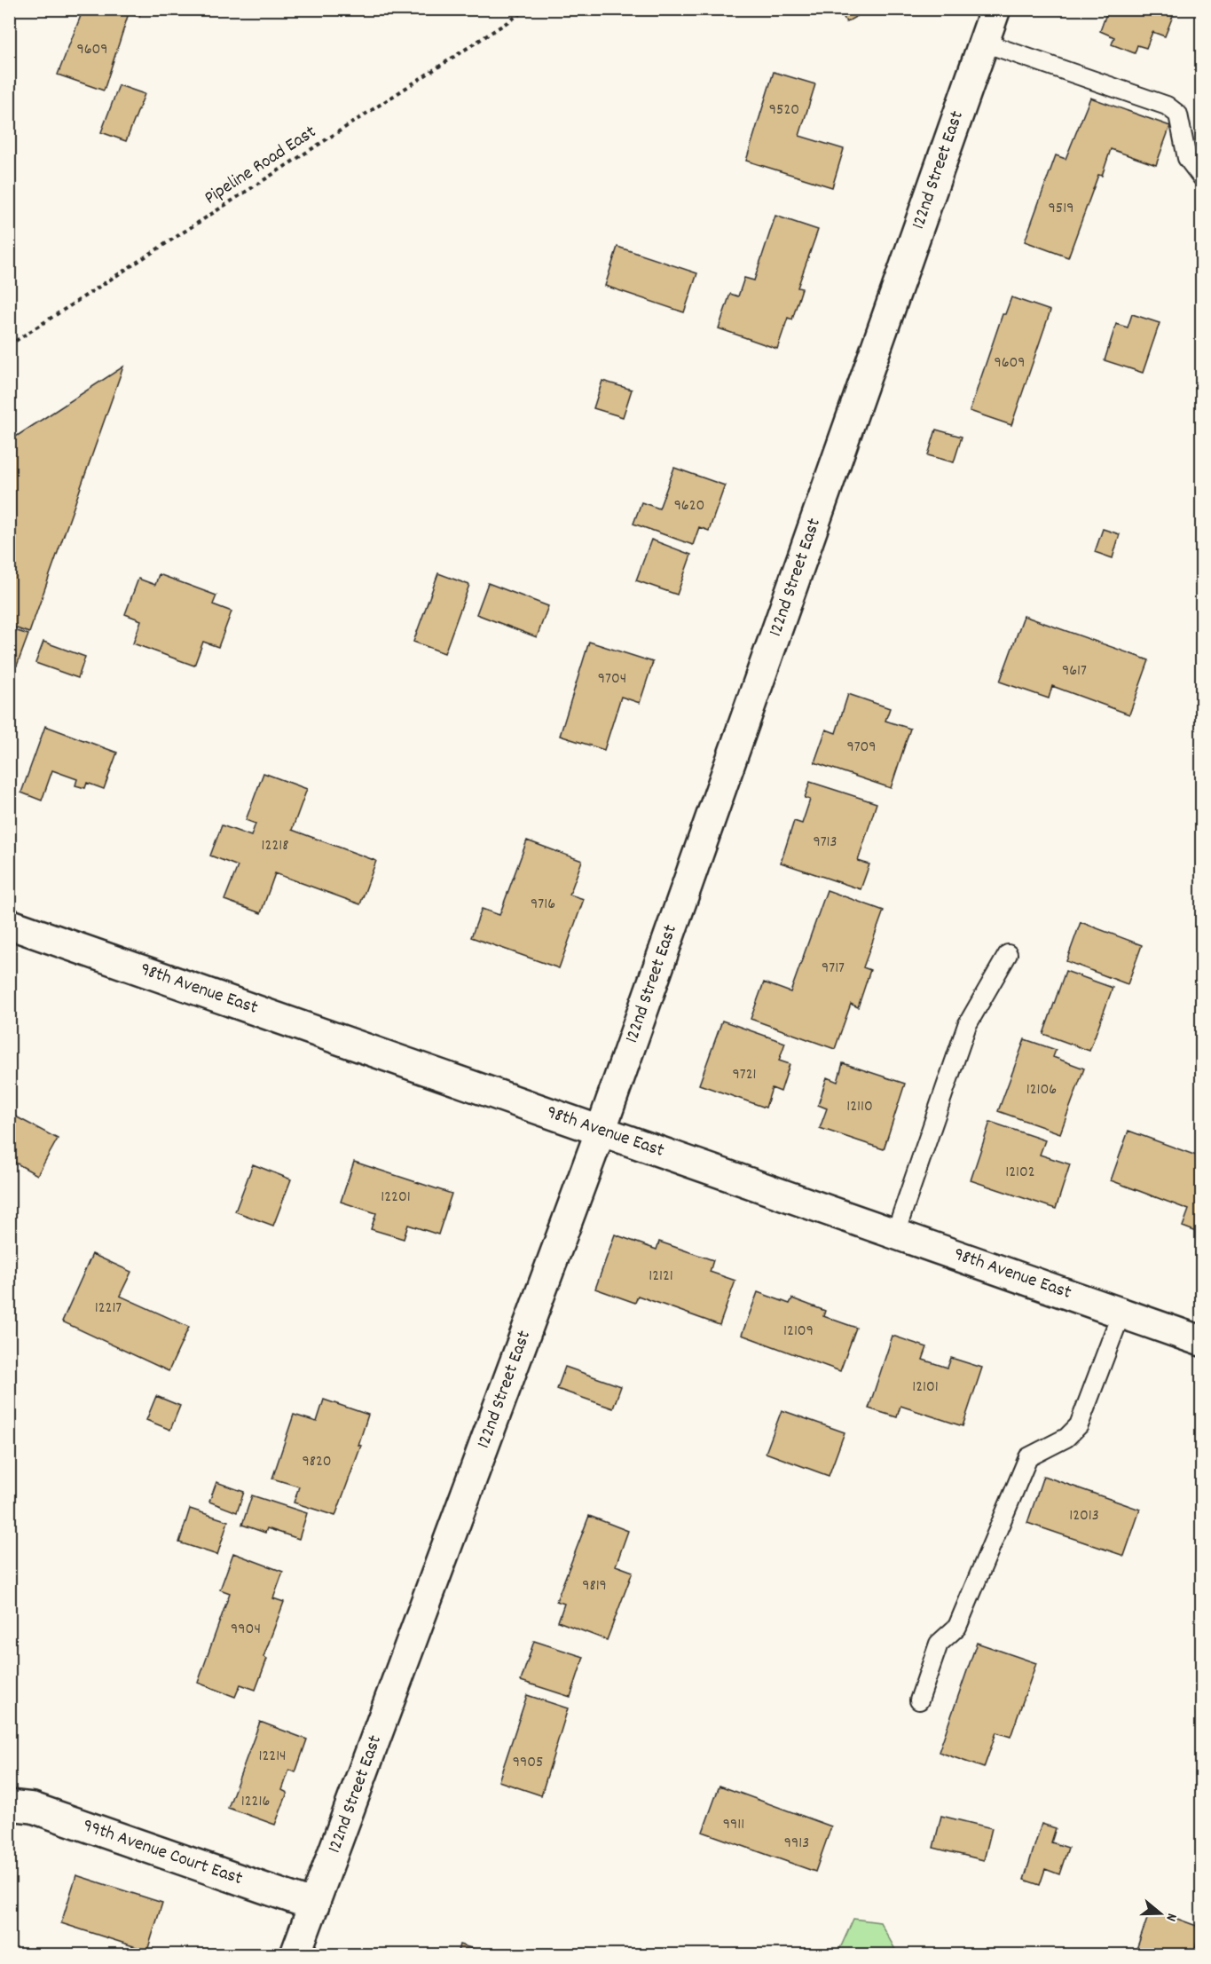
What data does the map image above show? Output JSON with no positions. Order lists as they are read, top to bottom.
{
  "streets": {
    "street": ["122nd Street East", "98th Avenue East", "99th Avenue Court East"],
    "path": ["Pipeline Road East"]
  },
  "crossings": [
    ["122nd Street East", "98th Avenue East"],
    ["122nd Street East", "99th Avenue Court East"]
  ],
  "house_numbers": [
    "9609",
    "9520",
    "9519",
    "9609",
    "9620",
    "9617",
    "9704",
    "9709",
    "9713",
    "12218",
    "9716",
    "9717",
    "9721",
    "12106",
    "12110",
    "12102",
    "12201",
    "12121",
    "12217",
    "12109",
    "12101",
    "9820",
    "12013",
    "9819",
    "9904",
    "12214",
    "9905",
    "12216",
    "9911",
    "9913"
  ],
  "north": "right"
}
